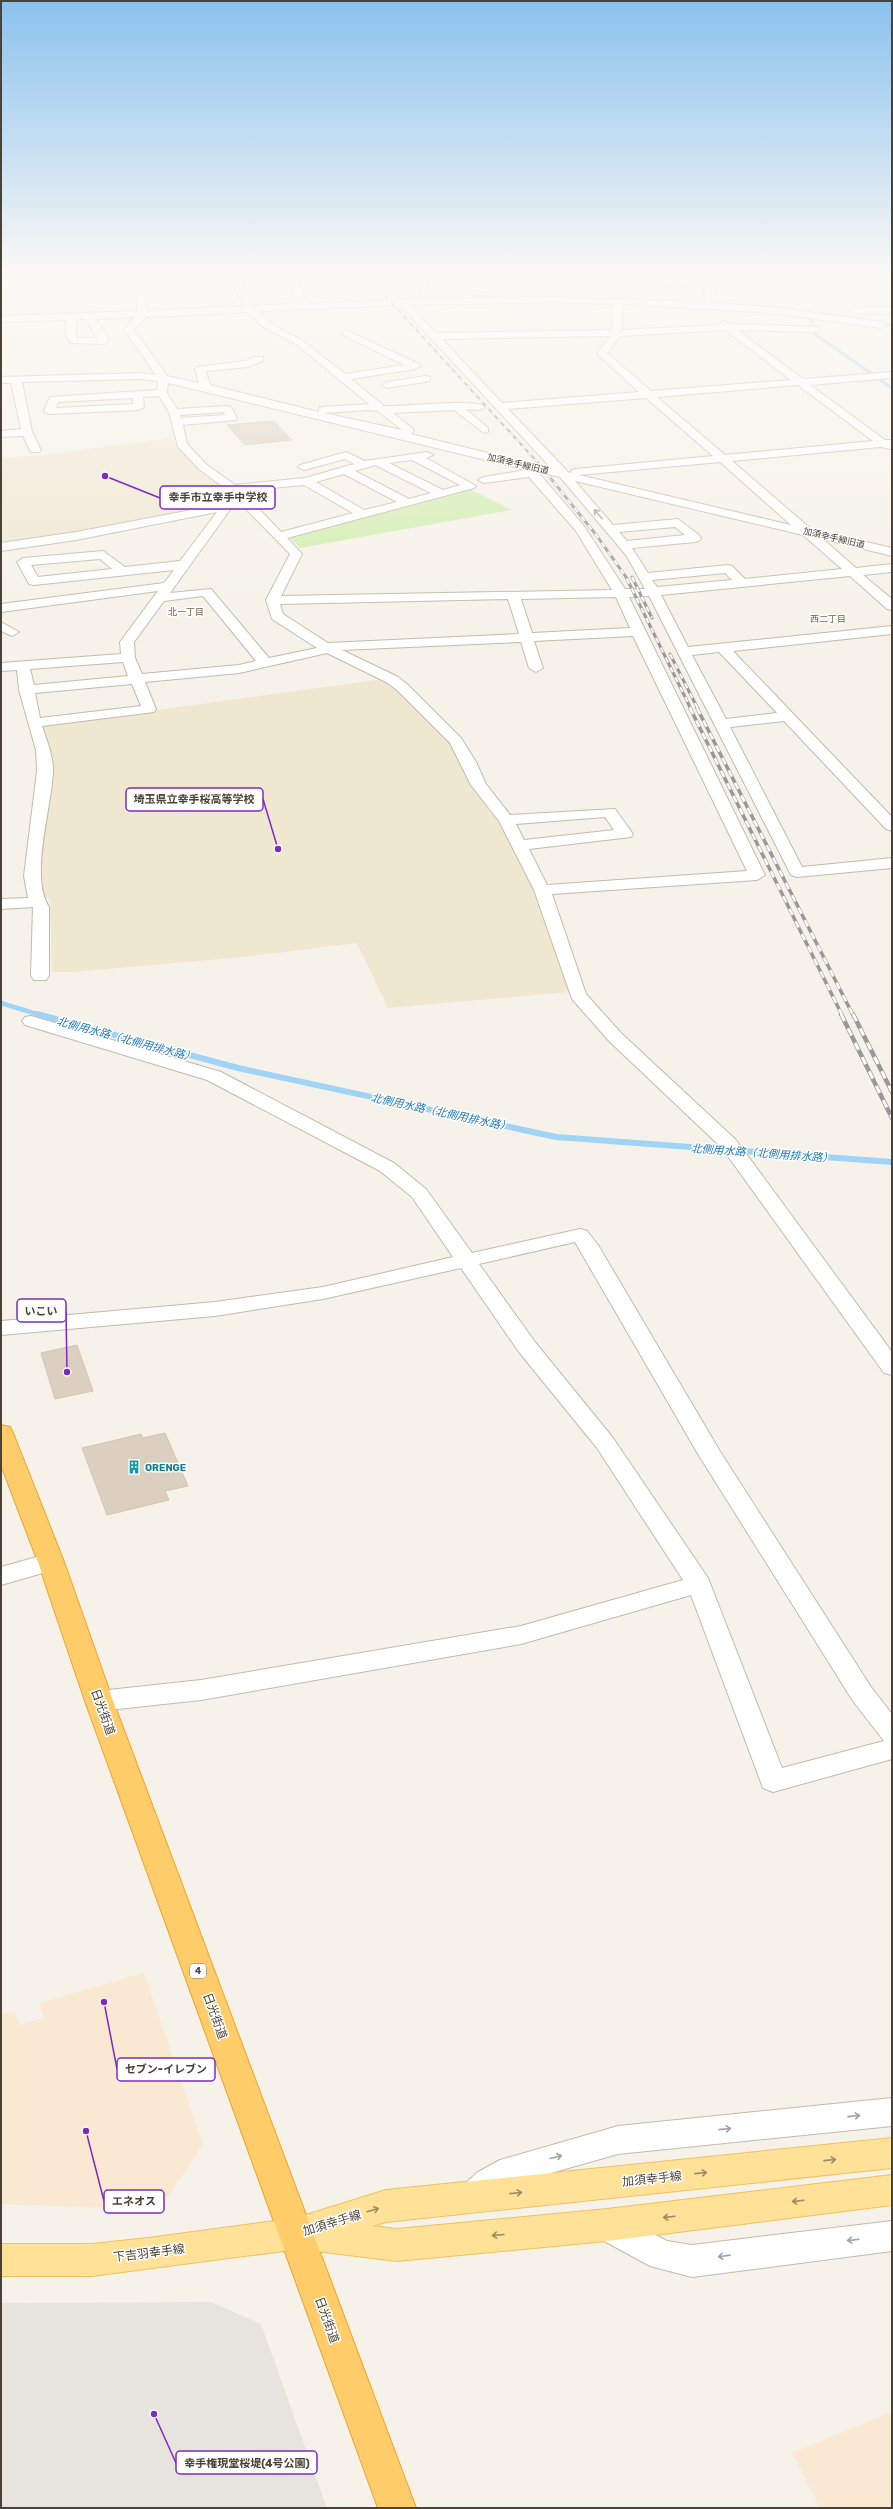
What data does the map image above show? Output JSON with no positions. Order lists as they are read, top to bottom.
{
  "streets": {
    "highway": ["日光街道", "4"],
    "main road": ["加須幸手線", "下吉羽幸手線"],
    "street": ["加須幸手線旧道"]
  },
  "crossings": [
    ["日光街道", "加須幸手線"],
    ["日光街道", "下吉羽幸手線"],
    ["加須幸手線", "下吉羽幸手線"]
  ],
  "districts": ["北一丁目", "西二丁目"],
  "water": ["北側用水路（北側用排水路）"],
  "places": {
    "other": [
      "幸手市立幸手中学校",
      "埼玉県立幸手桜高等学校",
      "いこい",
      "セブン-イレブン",
      "エネオス",
      "幸手権現堂桜堤(4号公園)"
    ],
    "building": ["ORENGE"]
  }
}
